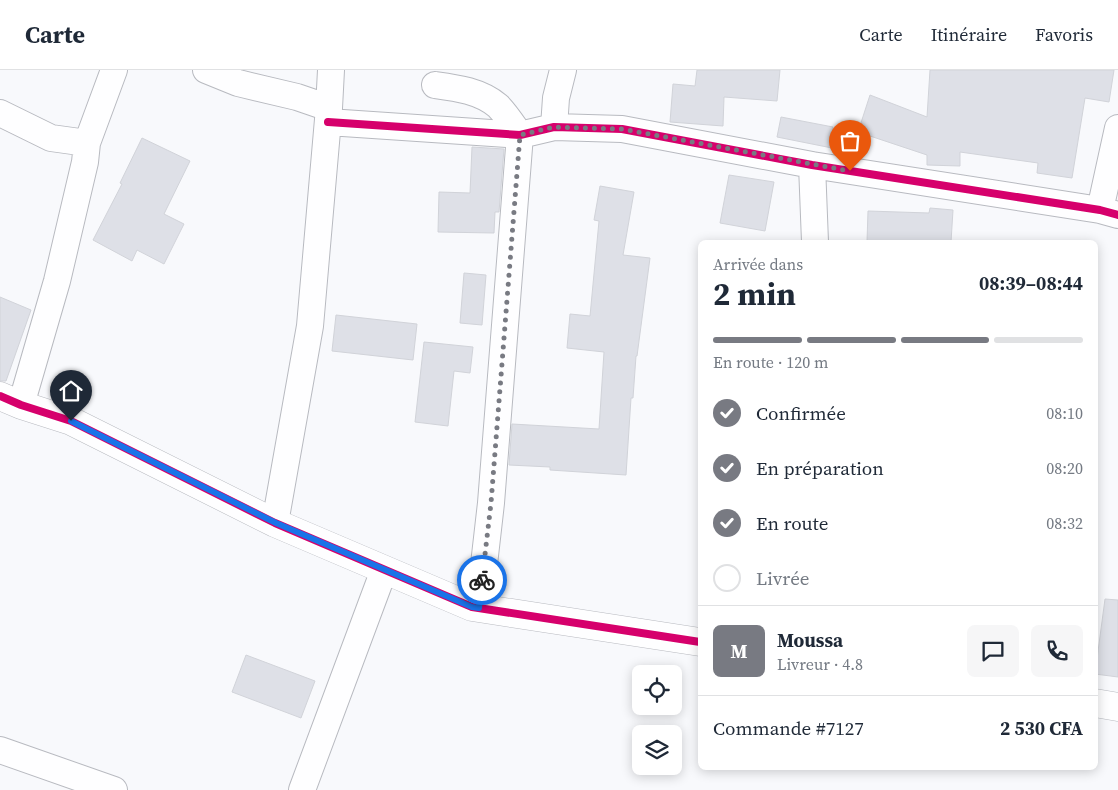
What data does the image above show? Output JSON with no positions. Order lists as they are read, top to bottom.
{
  "page": {
    "header": "Carte",
    "nav": ["Carte", "Itinéraire", "Favoris"],
    "heading": ["2 min", "Arrivée dans", "08:39–08:44"],
    "panel": [
      "Moussa",
      "Livreur · 4.8",
      "Commande #7127",
      "2 530 CFA"
    ],
    "bar": "En route · 120 m",
    "list": [
      ["Confirmée", "08:10"],
      ["En préparation", "08:20"],
      ["En route", "08:32"],
      "Livrée"
    ],
    "round": "M"
  }
}
